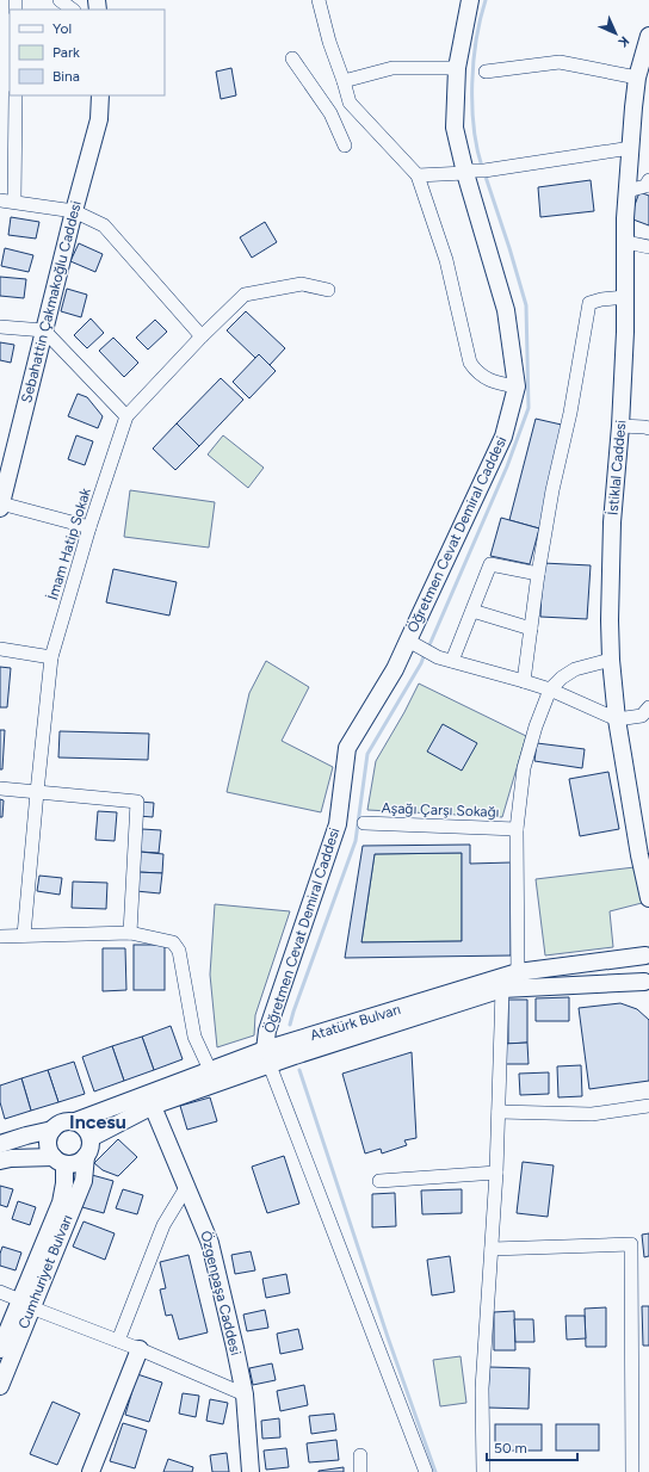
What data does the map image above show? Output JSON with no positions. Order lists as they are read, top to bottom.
{
  "streets": {
    "main road": [
      "Sebahattin Çakmakoğlu Caddesi",
      "İstiklal Caddesi",
      "Öğretmen Cevat Demiral Caddesi",
      "Atatürk Bulvarı",
      "Cumhuriyet Bulvarı",
      "Özgenpaşa Caddesi"
    ],
    "street": ["İmam Hatip Sokak", "Aşağı Çarşı Sokağı"]
  },
  "crossings": [
    ["Öğretmen Cevat Demiral Caddesi", "Atatürk Bulvarı"],
    ["Atatürk Bulvarı", "Cumhuriyet Bulvarı"],
    ["Atatürk Bulvarı", "Özgenpaşa Caddesi"]
  ],
  "districts": ["Incesu"],
  "legend": ["Yol", "Park", "Bina"],
  "scale_bar": "50 m",
  "north": "bottom right"
}
